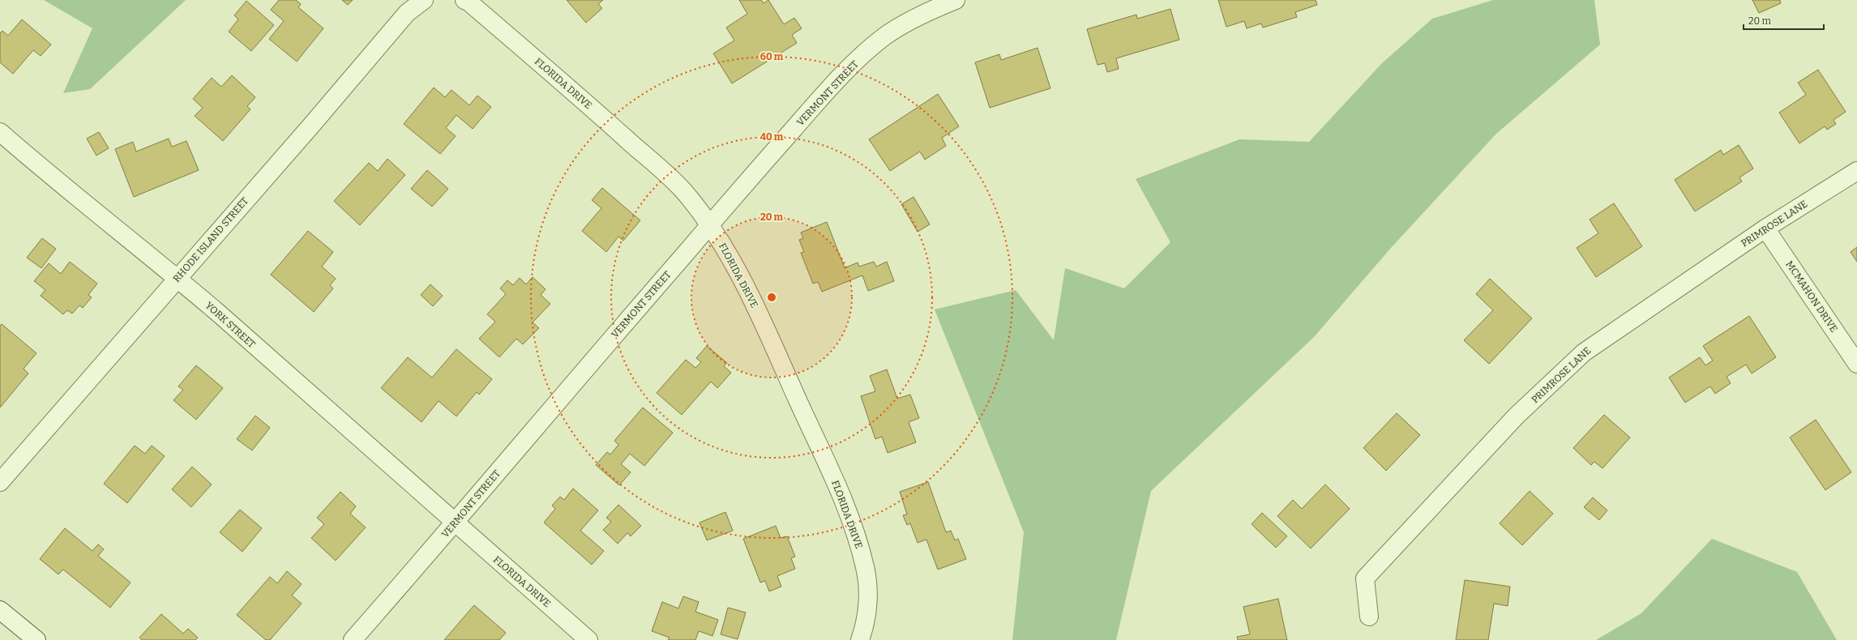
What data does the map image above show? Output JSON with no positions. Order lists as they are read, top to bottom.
{
  "streets": {
    "street": [
      "FLORIDA DRIVE",
      "VERMONT STREET",
      "PRIMROSE LANE",
      "RHODE ISLAND STREET",
      "MCMAHON DRIVE",
      "YORK STREET"
    ]
  },
  "crossings": [
    ["FLORIDA DRIVE", "VERMONT STREET"],
    ["FLORIDA DRIVE", "YORK STREET"],
    ["VERMONT STREET", "YORK STREET"],
    ["PRIMROSE LANE", "MCMAHON DRIVE"],
    ["RHODE ISLAND STREET", "YORK STREET"]
  ],
  "scale_bar": "20 m",
  "rings": ["60 m", "40 m", "20 m"]
}
